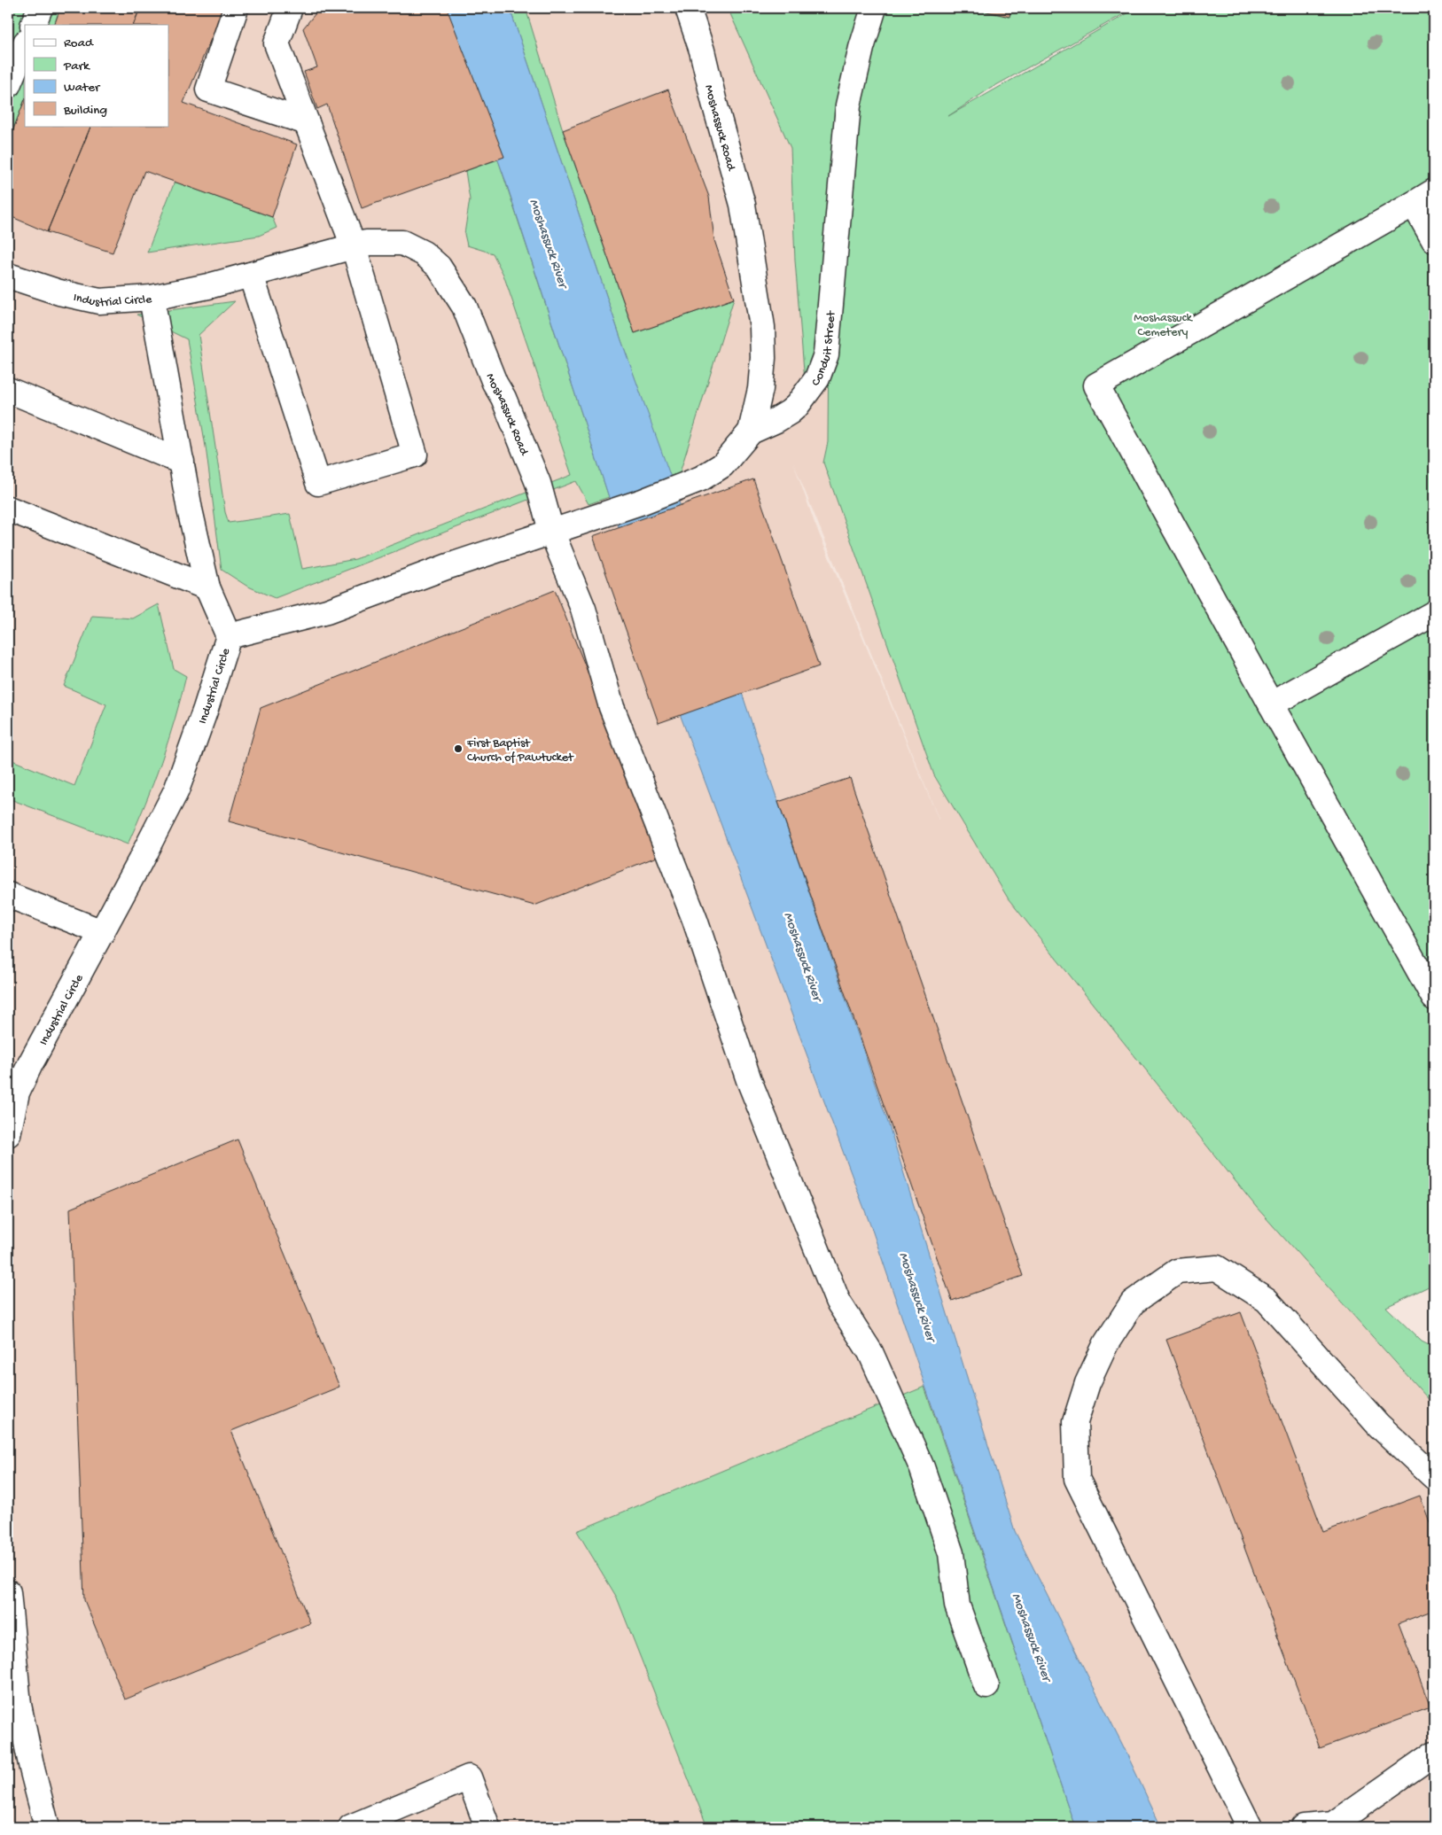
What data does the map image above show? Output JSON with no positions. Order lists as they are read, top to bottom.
{
  "streets": {
    "street": ["Moshassuck Road", "Industrial Circle", "Conduit Street"]
  },
  "crossings": [
    ["Moshassuck Road", "Industrial Circle"],
    ["Moshassuck Road", "Conduit Street"]
  ],
  "water": ["Moshassuck River"],
  "parks": ["Moshassuck Cemetery"],
  "places": ["First Baptist Church of Pawtucket"],
  "legend": [
    "Road",
    "Park",
    "Water",
    "Building"
  ]
}
